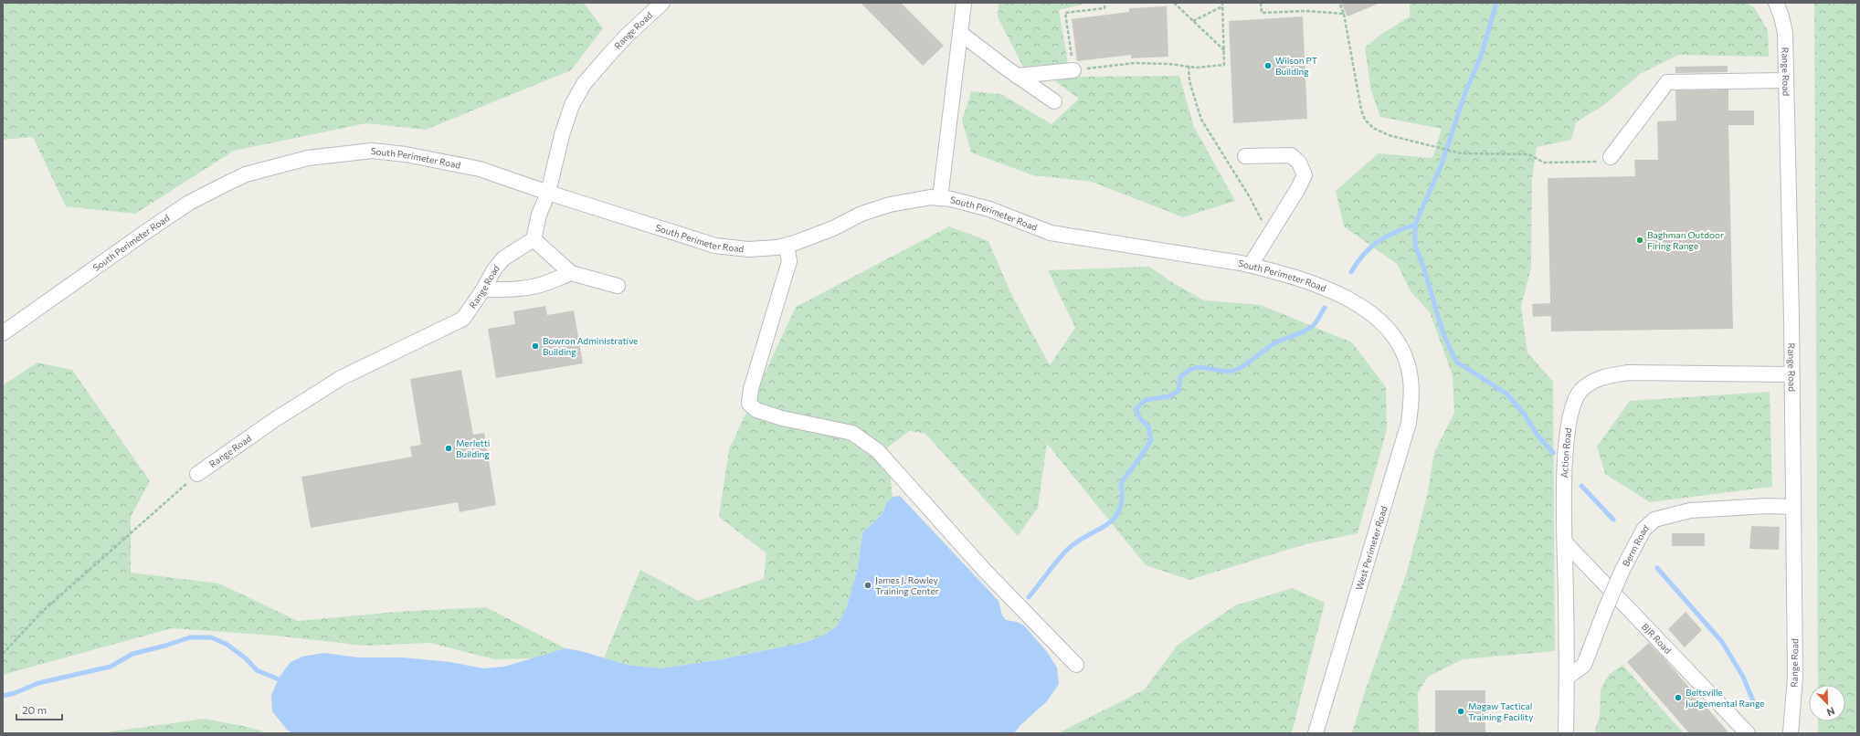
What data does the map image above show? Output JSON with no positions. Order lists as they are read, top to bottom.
{
  "streets": {
    "lane": [
      "Range Road",
      "South Perimeter Road",
      "Action Road",
      "Berm Road",
      "West Perimeter Road",
      "BJR Road"
    ]
  },
  "crossings": [
    ["Range Road", "South Perimeter Road"],
    ["Range Road", "Action Road"],
    ["Range Road", "Berm Road"],
    ["South Perimeter Road", "West Perimeter Road"],
    ["Action Road", "Berm Road"],
    ["Action Road", "BJR Road"]
  ],
  "places": [
    "Wilson PT Building",
    "Baghman Outdoor Firing Range",
    "Bowron Administrative Building",
    "Merletti Building",
    "James J. Rowley Training Center",
    "Beltsville Judgemental Range",
    "Magaw Tactical Training Facility"
  ],
  "scale_bar": "20 m",
  "north": "bottom right"
}
